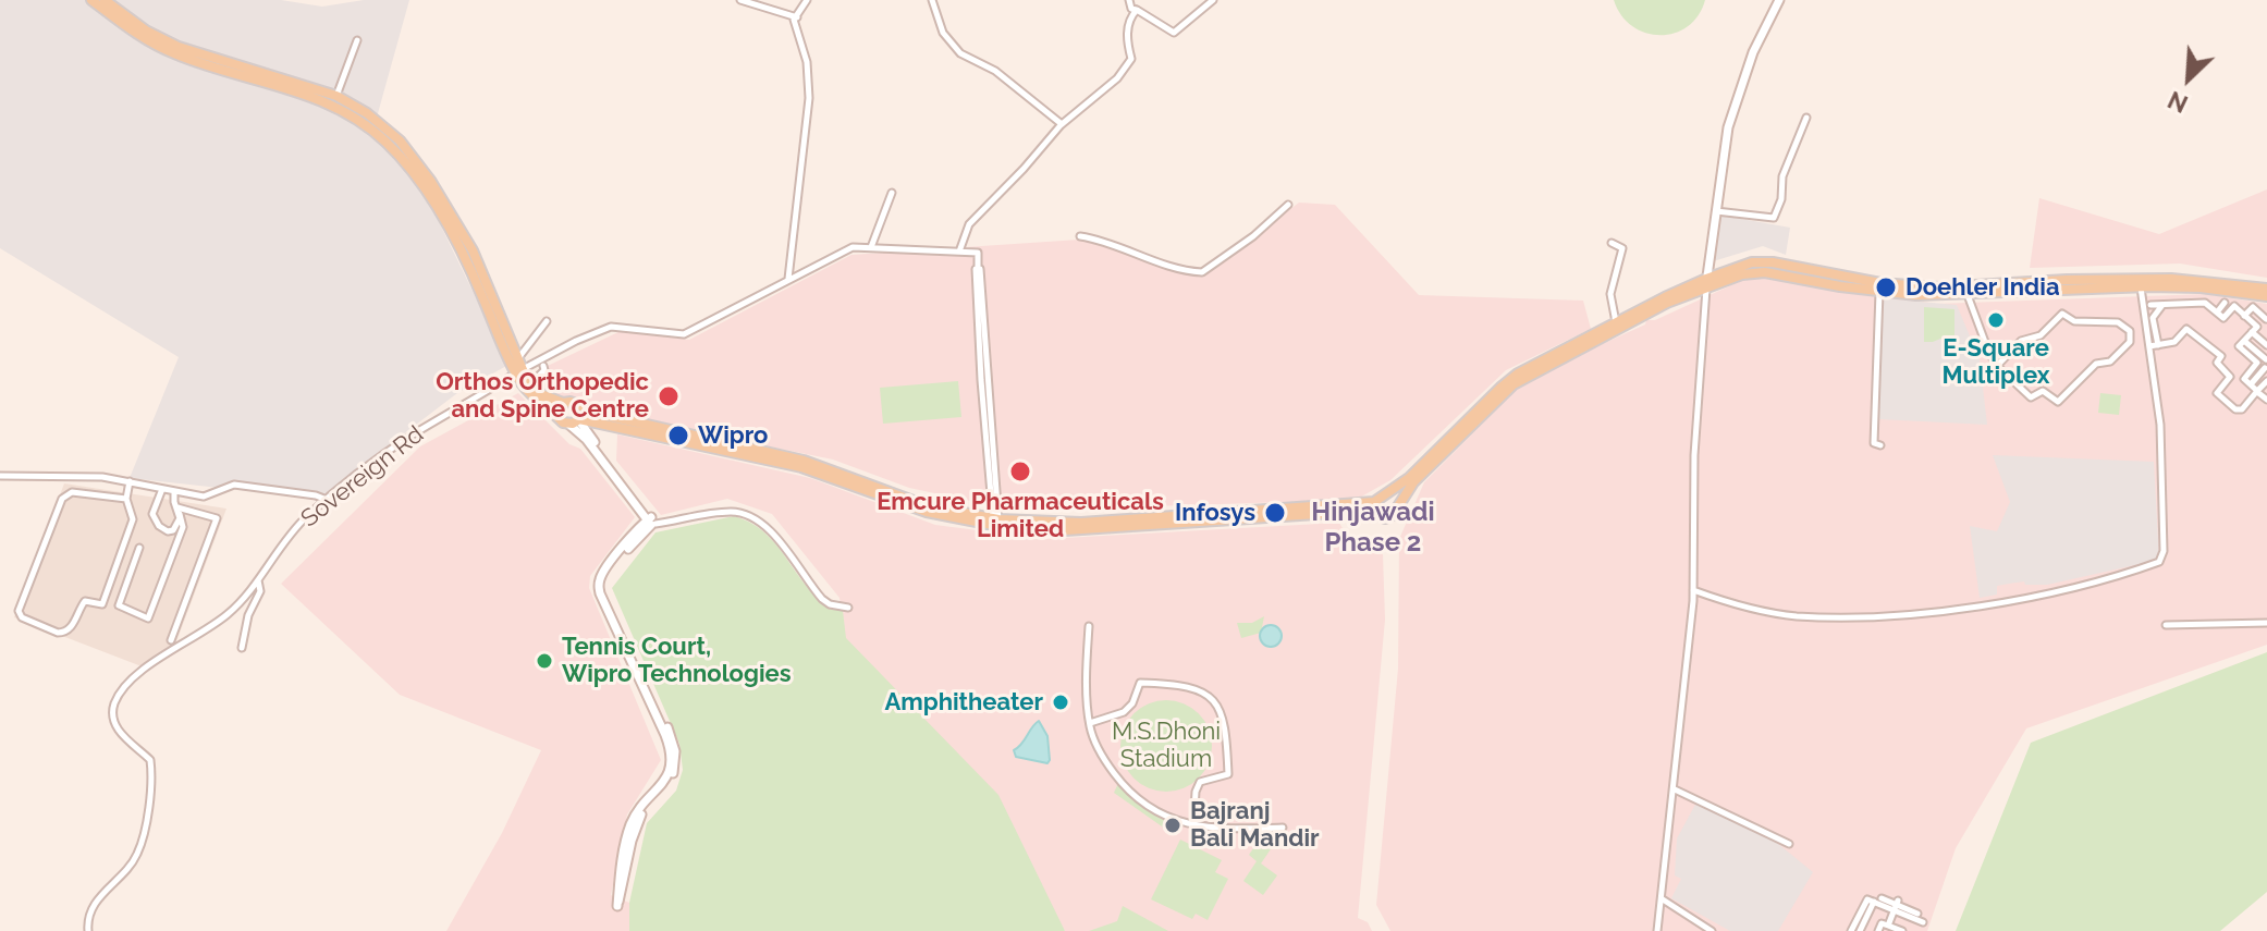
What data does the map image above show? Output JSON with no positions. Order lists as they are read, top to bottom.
{
  "streets": {
    "street": ["Sovereign Rd"]
  },
  "districts": ["Hinjawadi Phase 2"],
  "parks": ["M.S.Dhoni Stadium"],
  "places": [
    "Doehler India",
    "E-Square Multiplex",
    "Orthos Orthopedic and Spine Centre",
    "Wipro",
    "Emcure Pharmaceuticals Limited",
    "Infosys",
    "Tennis Court, Wipro Technologies",
    "Amphitheater",
    "Bajranj Bali Mandir"
  ],
  "north": "bottom left"
}
